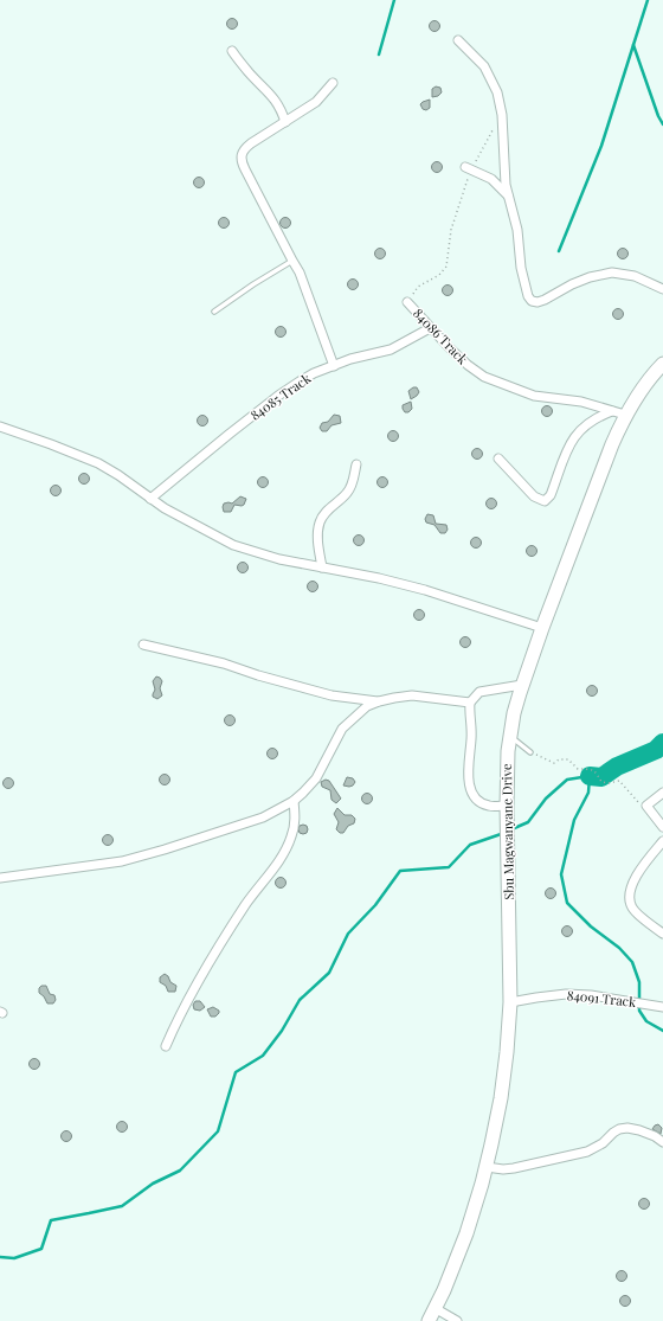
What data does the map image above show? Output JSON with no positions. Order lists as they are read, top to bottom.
{
  "streets": {
    "main road": ["Sbu Magwanyane Drive"],
    "street": ["84086 Track", "84085 Track", "84091 Track"]
  },
  "crossings": [
    ["84086 Track", "84085 Track"],
    ["84086 Track", "Sbu Magwanyane Drive"],
    ["Sbu Magwanyane Drive", "84091 Track"]
  ]
}
